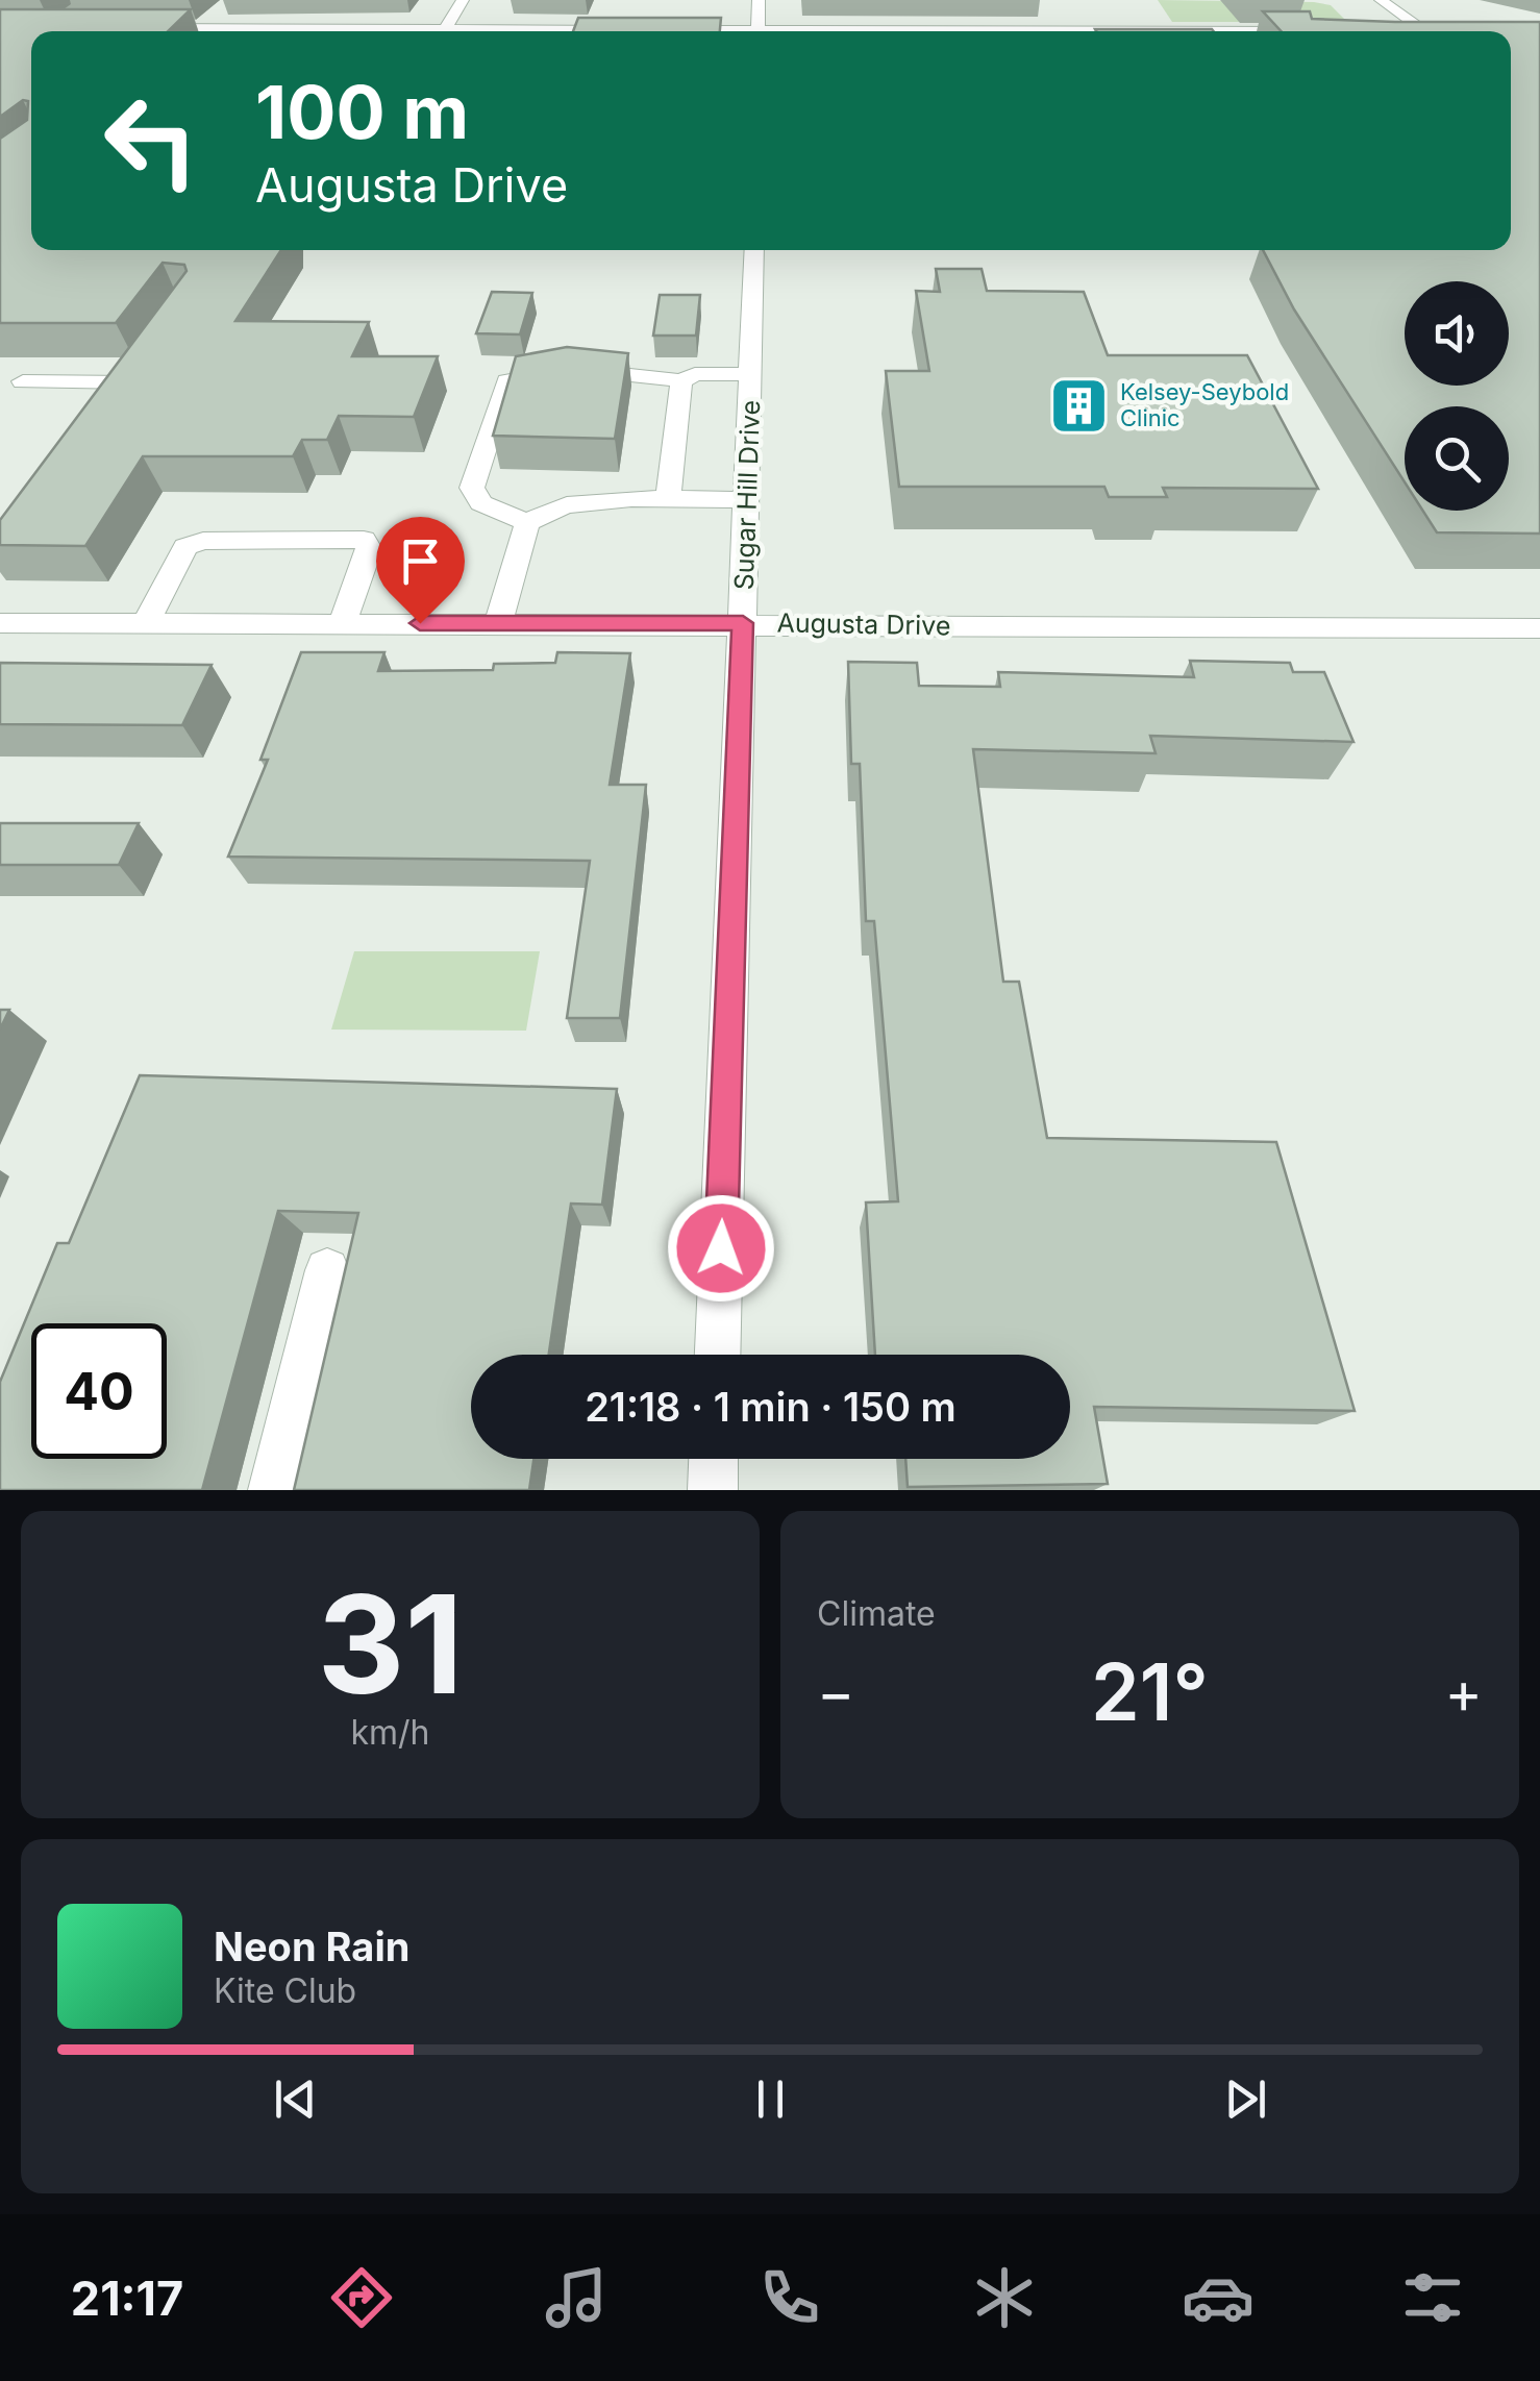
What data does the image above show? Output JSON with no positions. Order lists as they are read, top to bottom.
{
  "streets": {
    "street": ["Sugar Hill Drive", "Augusta Drive"]
  },
  "crossings": [
    ["Sugar Hill Drive", "Augusta Drive"]
  ],
  "places": {
    "building": ["Kelsey-Seybold Clinic"]
  },
  "page": {
    "turn": ["100 m", "Augusta Drive"],
    "limit": "40",
    "trip": "21:18 · 1 min · 150 m",
    "tile": [
      ["31", "km/h"],
      "Climate"
    ],
    "heat": ["−", "21°", "+"],
    "song": ["Neon Rain", "Kite Club"],
    "tabs": "21:17"
  }
}
